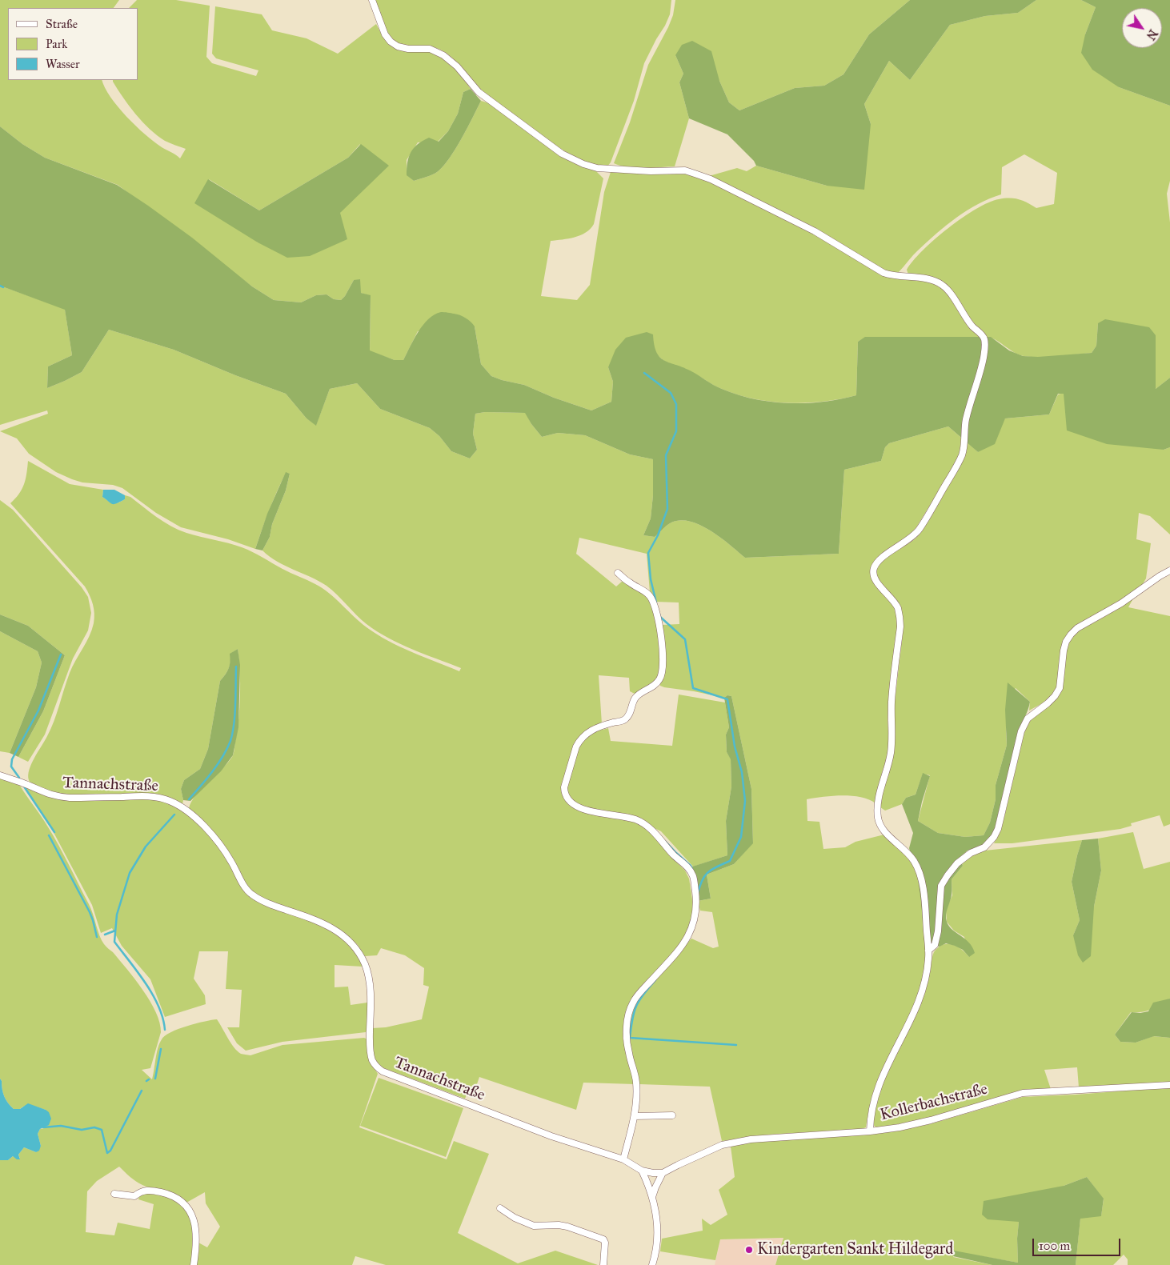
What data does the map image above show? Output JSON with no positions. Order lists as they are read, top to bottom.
{
  "streets": {
    "street": ["Tannachstraße", "Kollerbachstraße"]
  },
  "crossings": [
    ["Tannachstraße", "Kollerbachstraße"]
  ],
  "places": ["Kindergarten Sankt Hildegard"],
  "legend": ["Straße", "Park", "Wasser"],
  "scale_bar": "100 m",
  "north": "bottom right"
}
